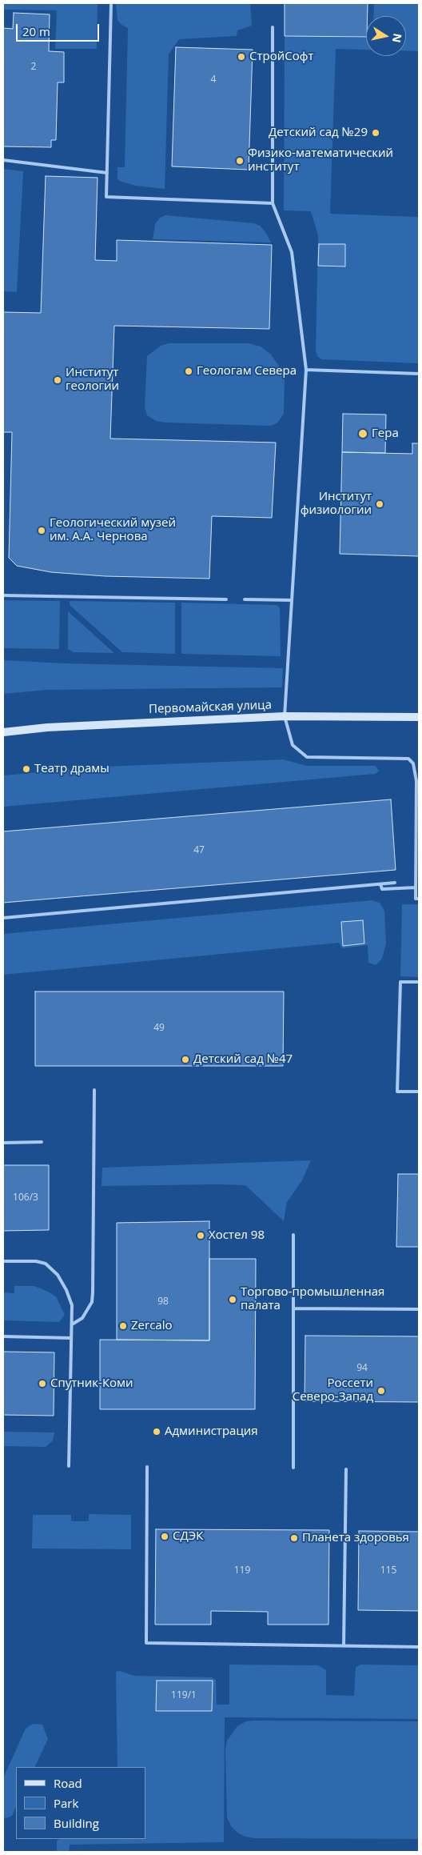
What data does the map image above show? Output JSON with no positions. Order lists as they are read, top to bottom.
{
  "streets": {
    "main road": ["Первомайская улица"]
  },
  "places": [
    "СтройСофт",
    "Детский сад №29",
    "Физико-математический институт",
    "Геологам Севера",
    "Институт геологии",
    "Гера",
    "Институт физиологии",
    "Геологический музей им. А.А. Чернова",
    "Театр драмы",
    "Детский сад №47",
    "Хостел 98",
    "Торгово-промышленная палата",
    "Zercalo",
    "Спутник-Коми",
    "Россети Северо-Запад",
    "Администрация",
    "СДЭК",
    "Планета здоровья"
  ],
  "house_numbers": [
    "2",
    "4",
    "47",
    "49",
    "106/3",
    "98",
    "94",
    "119",
    "115",
    "119/1"
  ],
  "legend": ["Road", "Park", "Building"],
  "scale_bar": "20 m",
  "north": "right"
}
